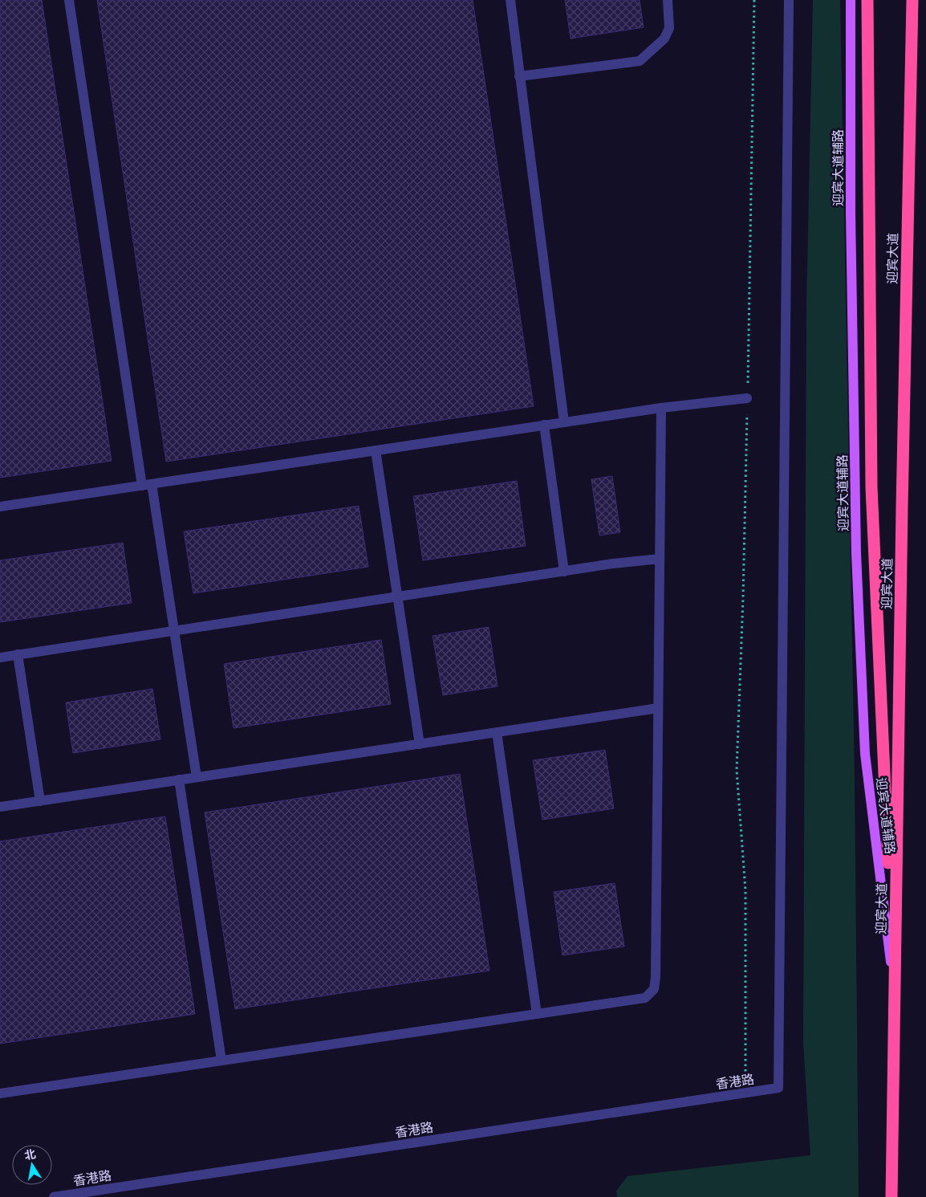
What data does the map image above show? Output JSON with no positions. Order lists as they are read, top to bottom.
{
  "streets": {
    "highway": ["迎宾大道"],
    "main road": ["迎宾大道辅路"],
    "street": ["香港路"]
  },
  "crossings": [
    ["迎宾大道辅路", "迎宾大道"]
  ],
  "north": "top"
}
